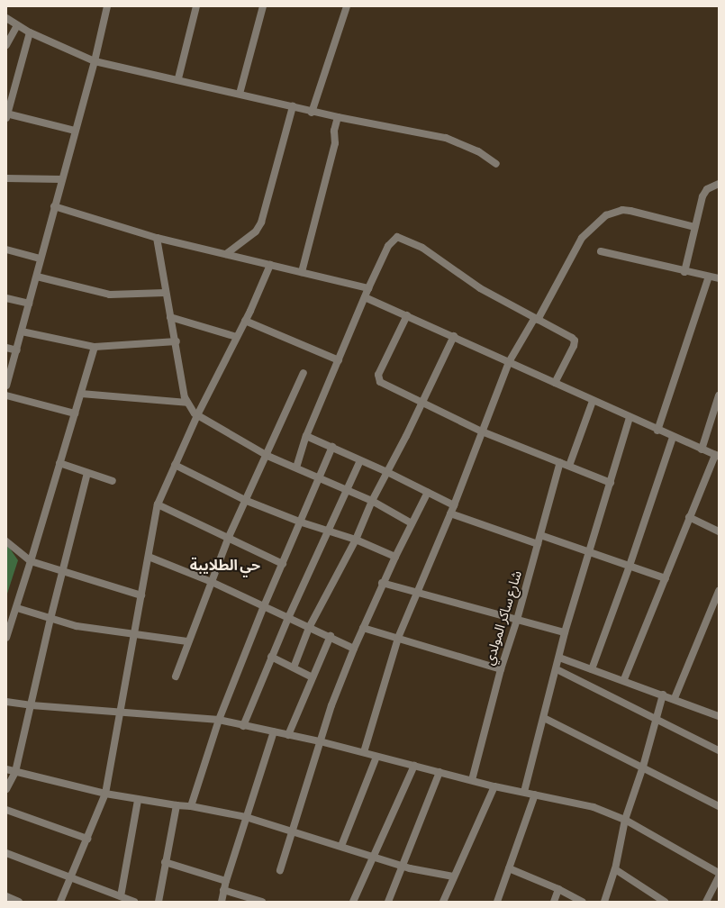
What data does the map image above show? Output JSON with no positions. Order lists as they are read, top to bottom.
{
  "streets": {
    "street": ["شارع ساكر المولدي"]
  },
  "districts": ["حي الطلايبة"]
}
